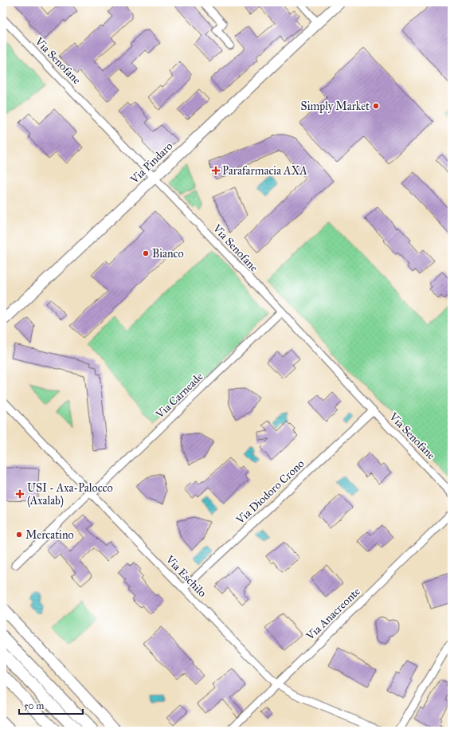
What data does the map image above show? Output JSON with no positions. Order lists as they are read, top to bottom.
{
  "streets": {
    "street": [
      "Via Senofane",
      "Via Pindaro",
      "Via Carneade",
      "Via Diodoro Crono",
      "Via Eschilo",
      "Via Anacreonte"
    ]
  },
  "crossings": [
    ["Via Senofane", "Via Pindaro"],
    ["Via Senofane", "Via Carneade"],
    ["Via Senofane", "Via Diodoro Crono"],
    ["Via Carneade", "Via Eschilo"],
    ["Via Diodoro Crono", "Via Eschilo"],
    ["Via Eschilo", "Via Anacreonte"]
  ],
  "places": {
    "other": ["Simply Market", "Bianco", "Mercatino"],
    "health": ["Parafarmacia AXA", "USI - Axa-Palocco (Axalab)"]
  },
  "scale_bar": "50 m"
}
